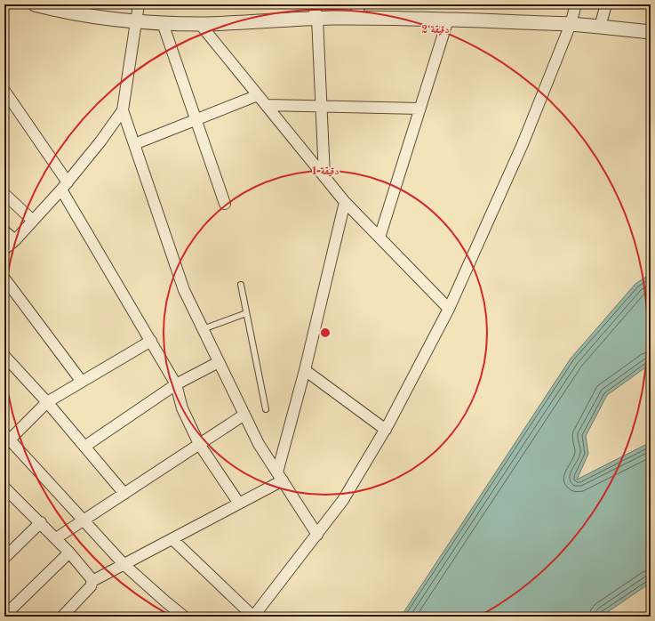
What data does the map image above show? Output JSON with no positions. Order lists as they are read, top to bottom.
{
  "rings": ["2 دقيقة", "1 دقيقة"]
}
